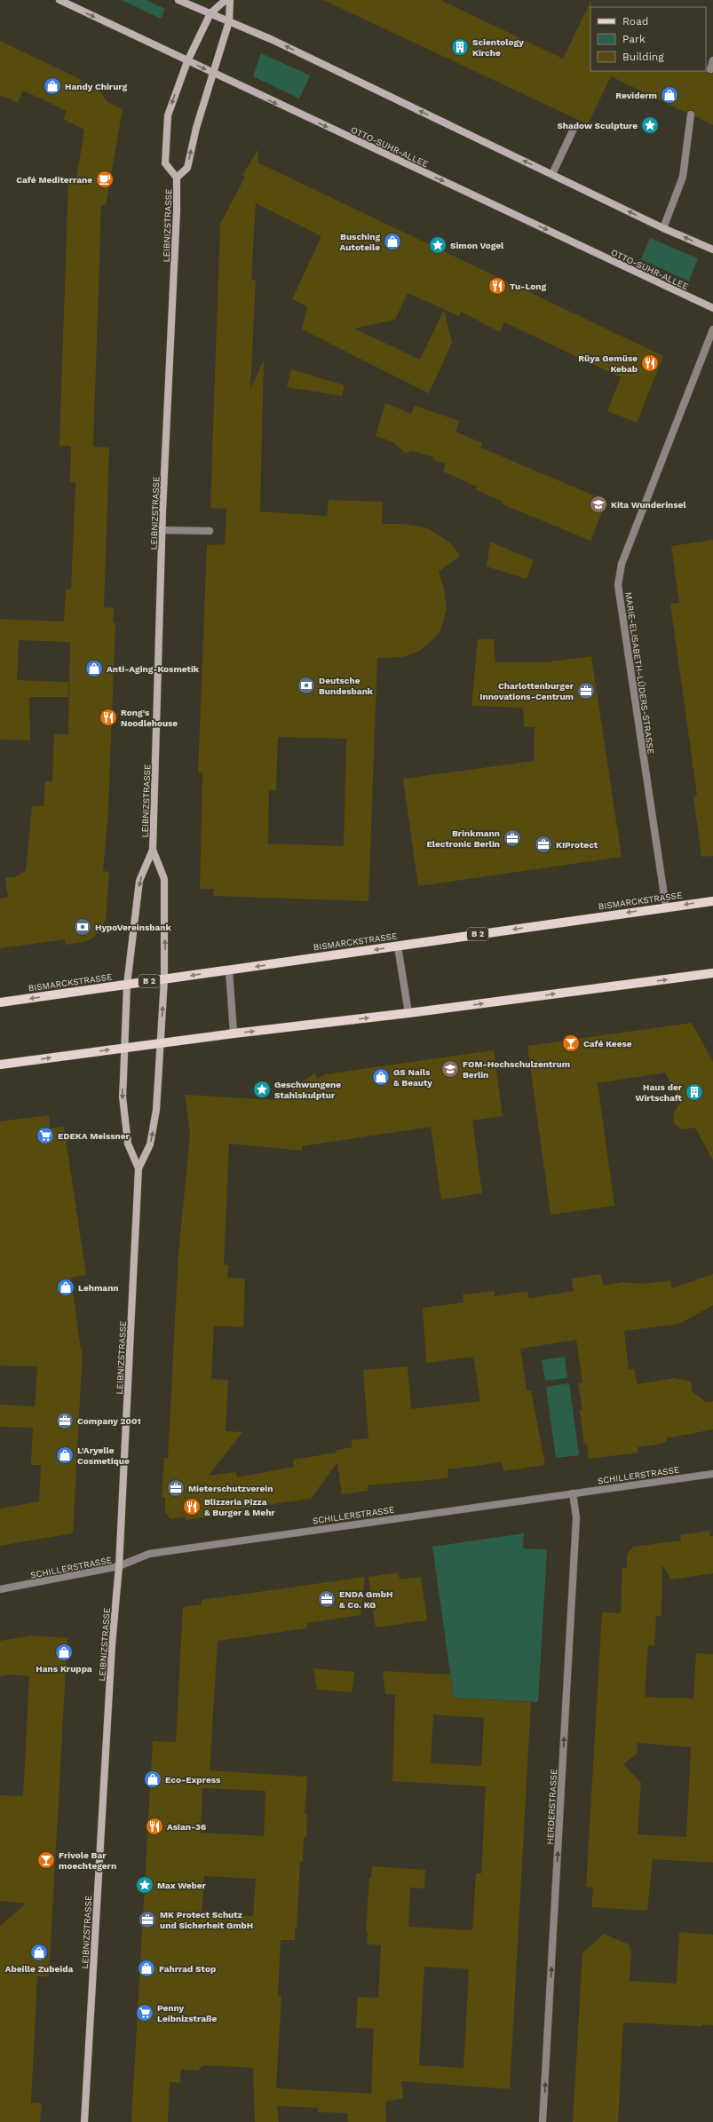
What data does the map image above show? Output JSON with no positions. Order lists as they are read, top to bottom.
{
  "streets": {
    "main road": ["BISMARCKSTRASSE", "B 2"],
    "street": [
      "OTTO-SUHR-ALLEE",
      "LEIBNIZSTRASSE",
      "MARIE-ELISABETH-LÜDERS-STRASSE",
      "SCHILLERSTRASSE",
      "HERDERSTRASSE"
    ]
  },
  "crossings": [
    ["OTTO-SUHR-ALLEE", "LEIBNIZSTRASSE"],
    ["LEIBNIZSTRASSE", "BISMARCKSTRASSE"],
    ["LEIBNIZSTRASSE", "SCHILLERSTRASSE"],
    ["MARIE-ELISABETH-LÜDERS-STRASSE", "BISMARCKSTRASSE"],
    ["SCHILLERSTRASSE", "HERDERSTRASSE"]
  ],
  "one_way": ["HERDERSTRASSE"],
  "places": {
    "building": ["Scientology Kirche", "Haus der Wirtschaft"],
    "shop": [
      "Handy Chirurg",
      "Reviderm",
      "Busching Autoteile",
      "Anti-Aging-Kosmetik",
      "GS Nails & Beauty",
      "Lehmann",
      "L'Aryelle Cosmetique",
      "Hans Kruppa",
      "Eco-Express",
      "Abeille Zubeida",
      "Fahrrad Stop"
    ],
    "place": [
      "Shadow Sculpture",
      "Simon Vogel",
      "Geschwungene Stahlskulptur",
      "Max Weber"
    ],
    "cafe": ["Café Mediterrane"],
    "restaurant": [
      "Tu-Long",
      "Rüya Gemüse Kebab",
      "Rong's Noodlehouse",
      "Blizzeria Pizza & Burger & Mehr",
      "Asian-36"
    ],
    "school or university": ["Kita Wunderinsel", "FOM-Hochschulzentrum Berlin"],
    "bank": ["Deutsche Bundesbank", "HypoVereinsbank"],
    "office": [
      "Charlottenburger Innovations-Centrum",
      "Brinkmann Electronic Berlin",
      "KIProtect",
      "Company 2001",
      "Mieterschutzverein",
      "ENDA GmbH & Co. KG",
      "MK Protect Schutz und Sicherheit GmbH"
    ],
    "bar": ["Café Keese", "Frivole Bar moechtegern"],
    "supermarket": ["EDEKA Meissner", "Penny Leibnizstraße"]
  },
  "legend": ["Road", "Park", "Building"]
}
